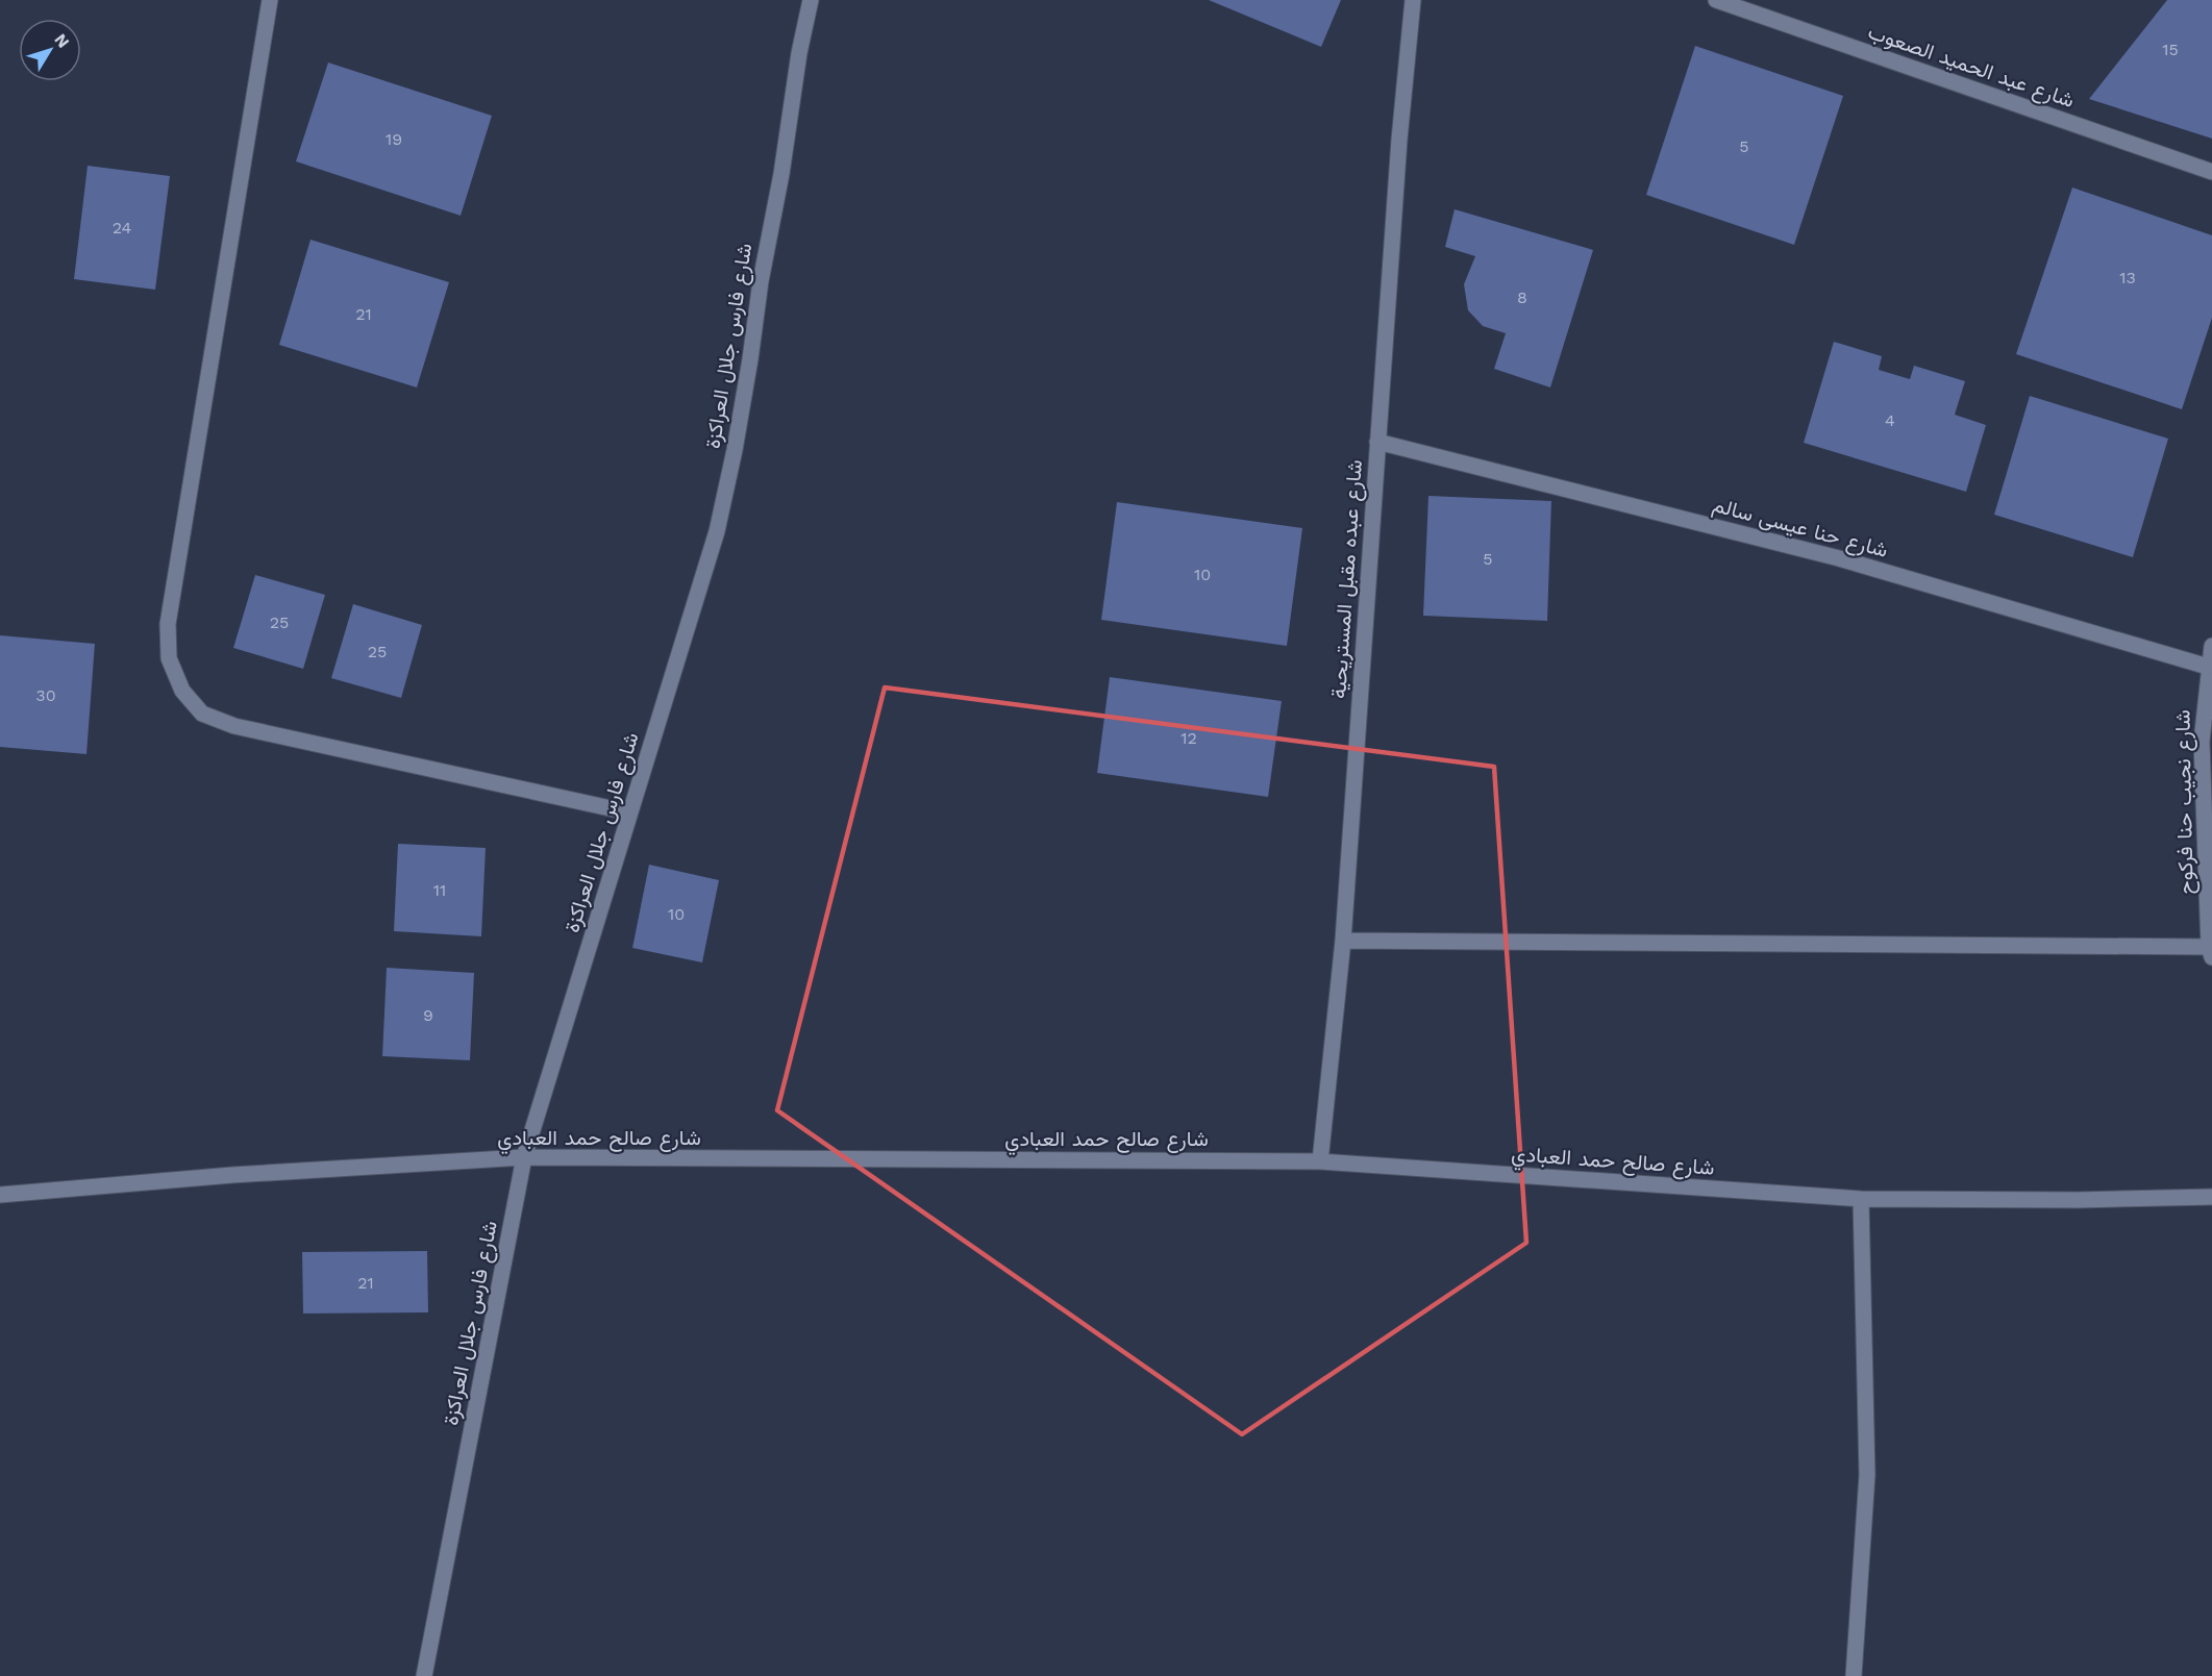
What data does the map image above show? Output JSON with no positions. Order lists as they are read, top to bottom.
{
  "streets": {
    "street": [
      "شارع عبد الحميد الصعوب",
      "شارع فارس جلال العراكزة",
      "شارع حنا عيسى سالم",
      "شارع عبده مقبل المستريحية",
      "شارع نجيب حنا فركوح",
      "شارع صالح حمد العبادي"
    ]
  },
  "crossings": [
    ["شارع فارس جلال العراكزة", "شارع صالح حمد العبادي"],
    ["شارع حنا عيسى سالم", "شارع عبده مقبل المستريحية"],
    ["شارع حنا عيسى سالم", "شارع نجيب حنا فركوح"],
    ["شارع عبده مقبل المستريحية", "شارع صالح حمد العبادي"]
  ],
  "house_numbers": [
    "15",
    "19",
    "5",
    "24",
    "13",
    "8",
    "21",
    "4",
    "5",
    "10",
    "25",
    "25",
    "30",
    "12",
    "11",
    "10",
    "9",
    "21"
  ],
  "north": "top right"
}
